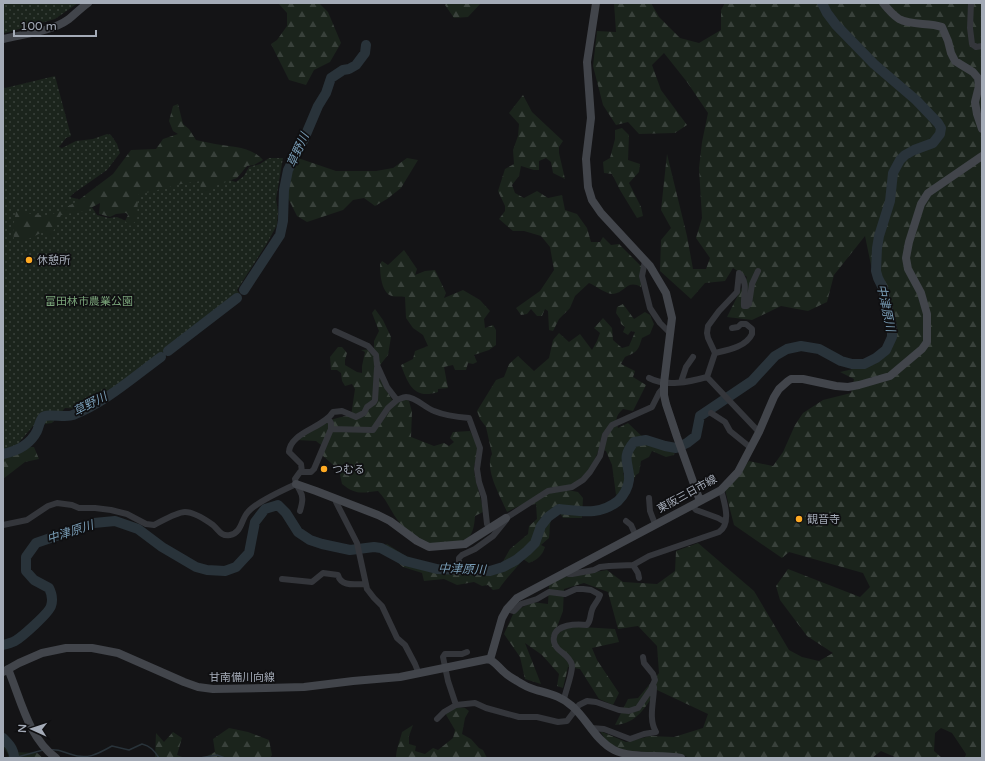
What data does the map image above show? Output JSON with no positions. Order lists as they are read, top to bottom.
{
  "streets": {
    "main road": ["東阪三日市線", "甘南備川向線"]
  },
  "crossings": [
    ["東阪三日市線", "甘南備川向線"]
  ],
  "water": ["草野川", "中津原川"],
  "parks": ["富田林市農業公園"],
  "places": ["休憩所", "つむる", "観音寺"],
  "scale_bar": "100 m",
  "north": "left"
}
